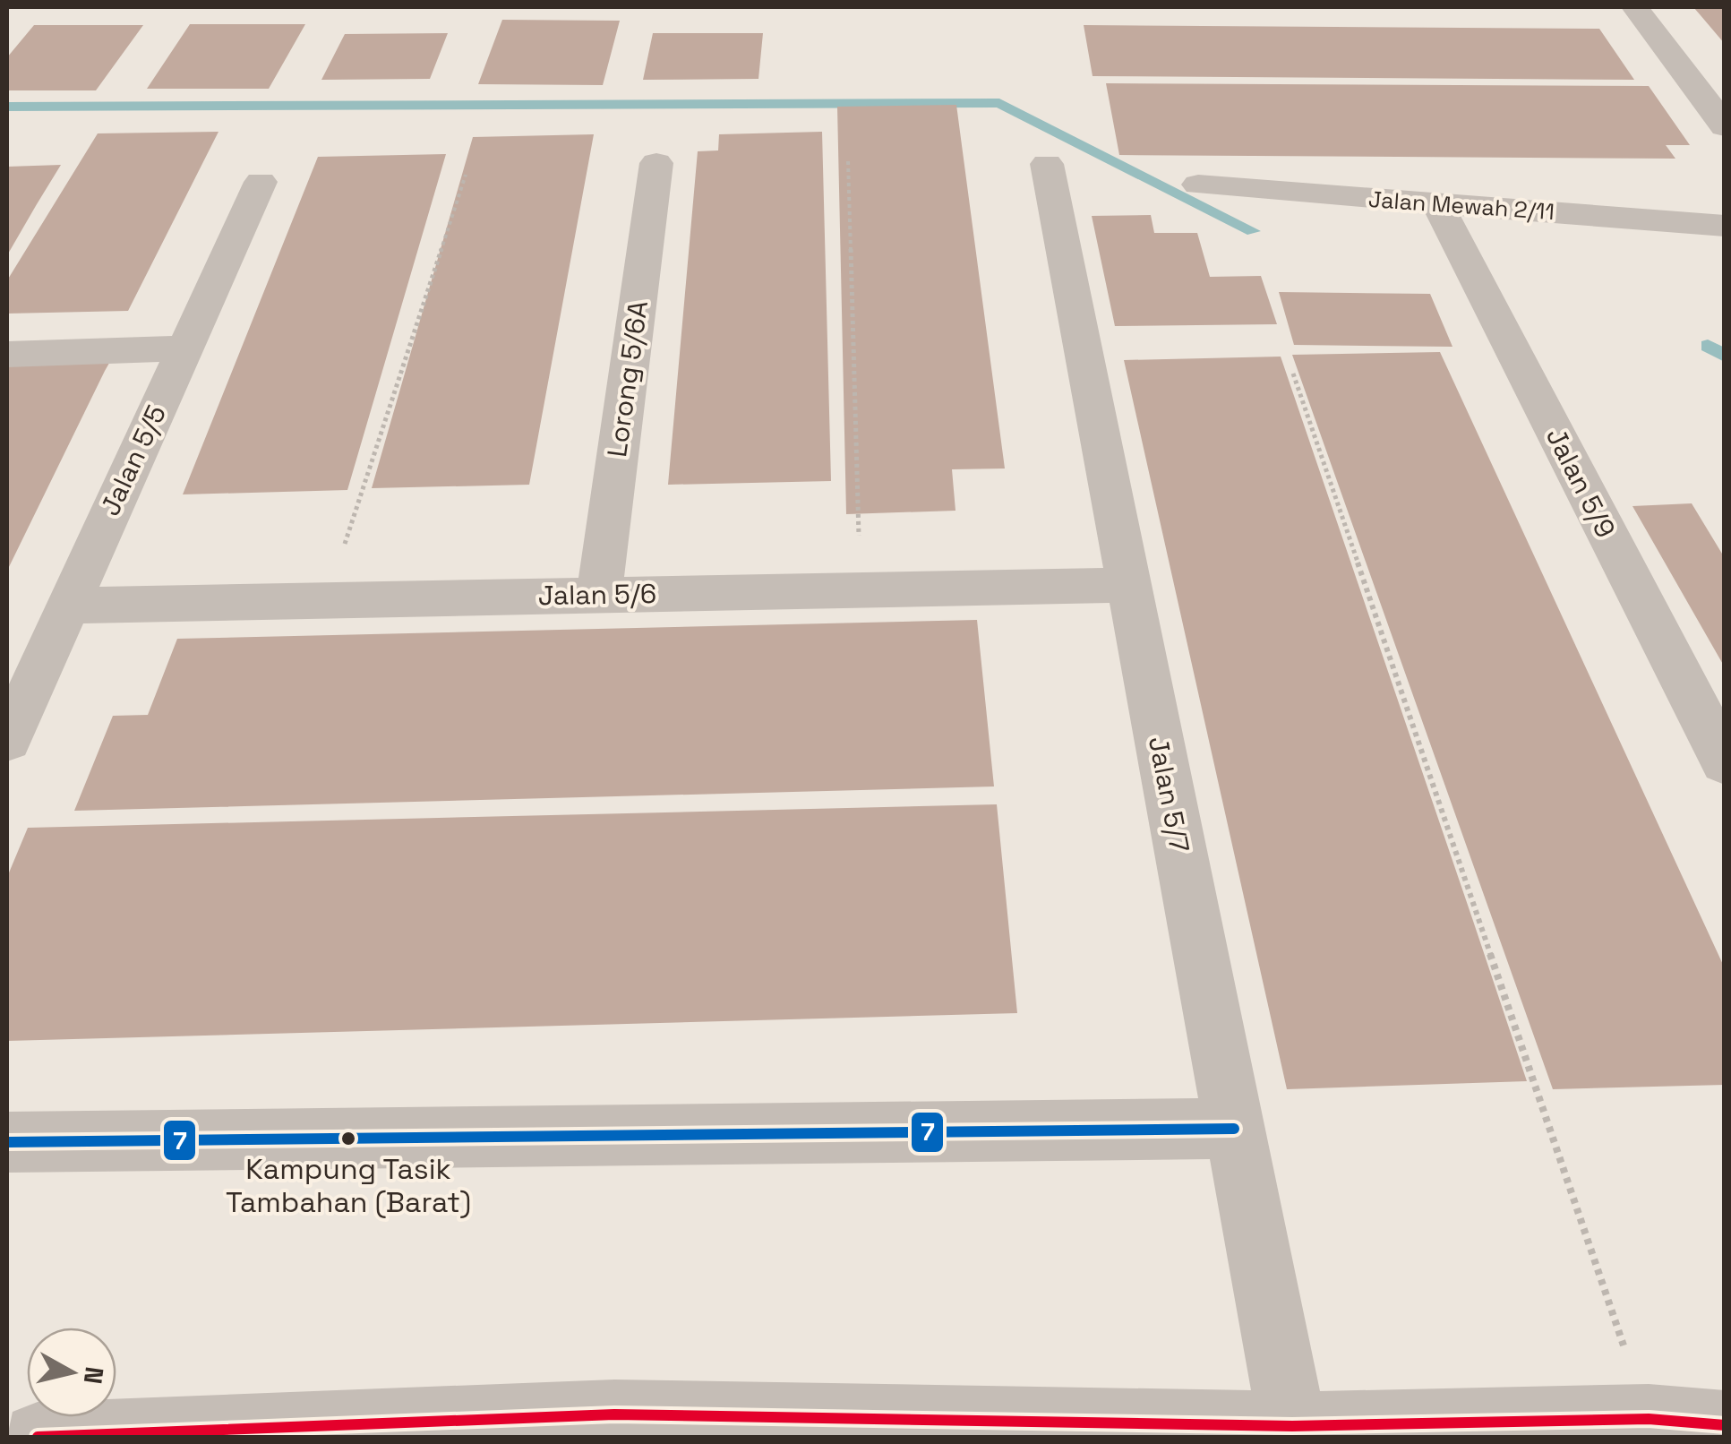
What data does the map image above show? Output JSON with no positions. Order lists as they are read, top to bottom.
{
  "streets": {
    "street": [
      "Jalan Mewah 2/11",
      "Lorong 5/6A",
      "Jalan 5/5",
      "Jalan 5/9",
      "Jalan 5/6",
      "Jalan 5/7"
    ]
  },
  "crossings": [
    ["Jalan Mewah 2/11", "Jalan 5/9"],
    ["Lorong 5/6A", "Jalan 5/6"],
    ["Jalan 5/5", "Jalan 5/6"],
    ["Jalan 5/6", "Jalan 5/7"]
  ],
  "places": ["Kampung Tasik Tambahan (Barat)"],
  "lines": ["transit line 7"],
  "north": "right"
}
